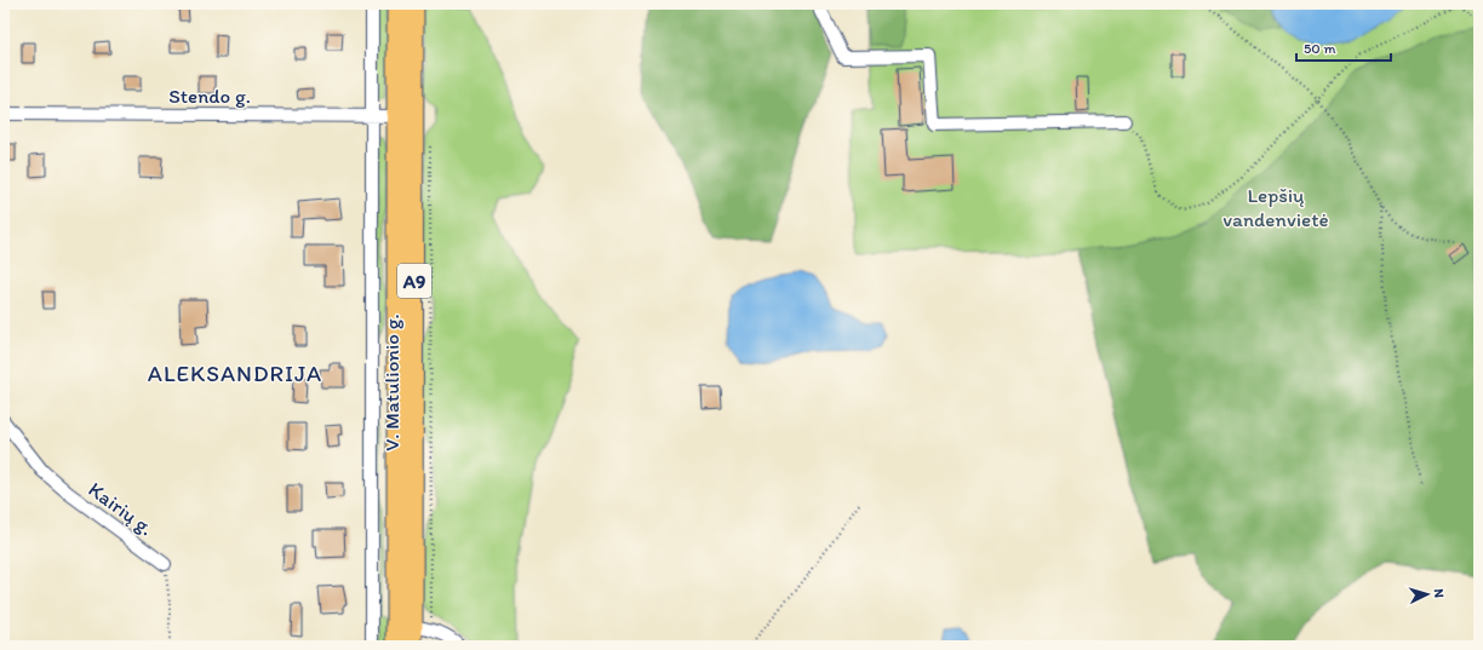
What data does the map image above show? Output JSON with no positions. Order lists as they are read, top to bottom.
{
  "streets": {
    "highway": ["A9", "V. Matulionio g."],
    "street": ["Stendo g.", "Kairių g."]
  },
  "crossings": [
    ["Stendo g.", "V. Matulionio g."]
  ],
  "districts": ["ALEKSANDRIJA"],
  "parks": ["Lepšių vandenvietė"],
  "scale_bar": "50 m",
  "north": "right"
}
